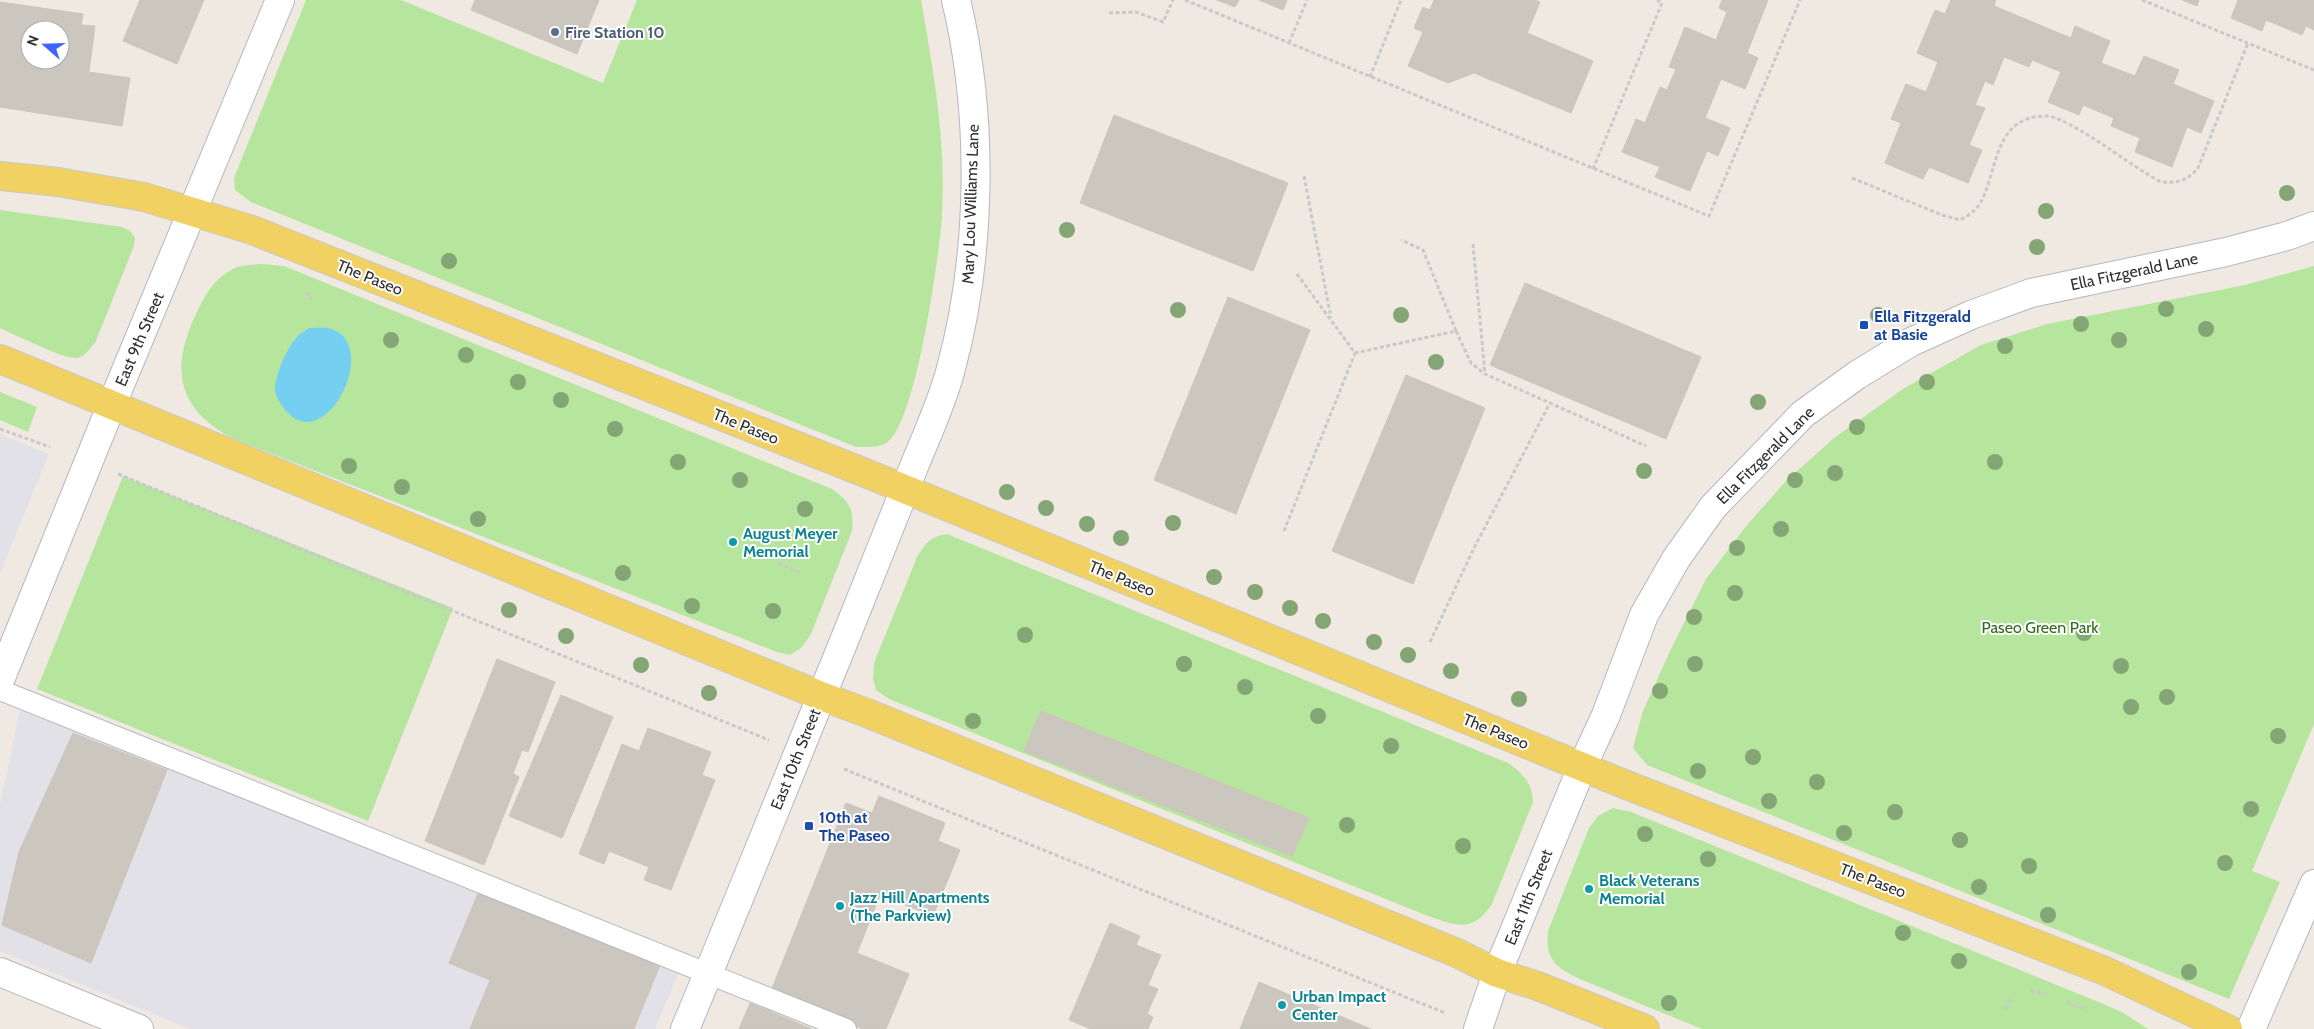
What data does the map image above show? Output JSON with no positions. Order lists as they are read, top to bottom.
{
  "streets": {
    "main road": [
      "Mary Lou Williams Lane",
      "Ella Fitzgerald Lane",
      "The Paseo",
      "East 9th Street",
      "East 10th Street",
      "East 11th Street"
    ]
  },
  "crossings": [
    ["Mary Lou Williams Lane", "The Paseo"],
    ["Mary Lou Williams Lane", "East 10th Street"],
    ["Ella Fitzgerald Lane", "The Paseo"],
    ["Ella Fitzgerald Lane", "East 11th Street"],
    ["The Paseo", "East 9th Street"],
    ["The Paseo", "East 10th Street"],
    ["The Paseo", "East 11th Street"]
  ],
  "parks": ["Paseo Green Park"],
  "places": {
    "other": [
      "Fire Station 10",
      "August Meyer Memorial",
      "Black Veterans Memorial",
      "Jazz Hill Apartments (The Parkview)",
      "Urban Impact Center"
    ],
    "transit": ["Ella Fitzgerald at Basie", "10th at The Paseo"]
  },
  "north": "left"
}
